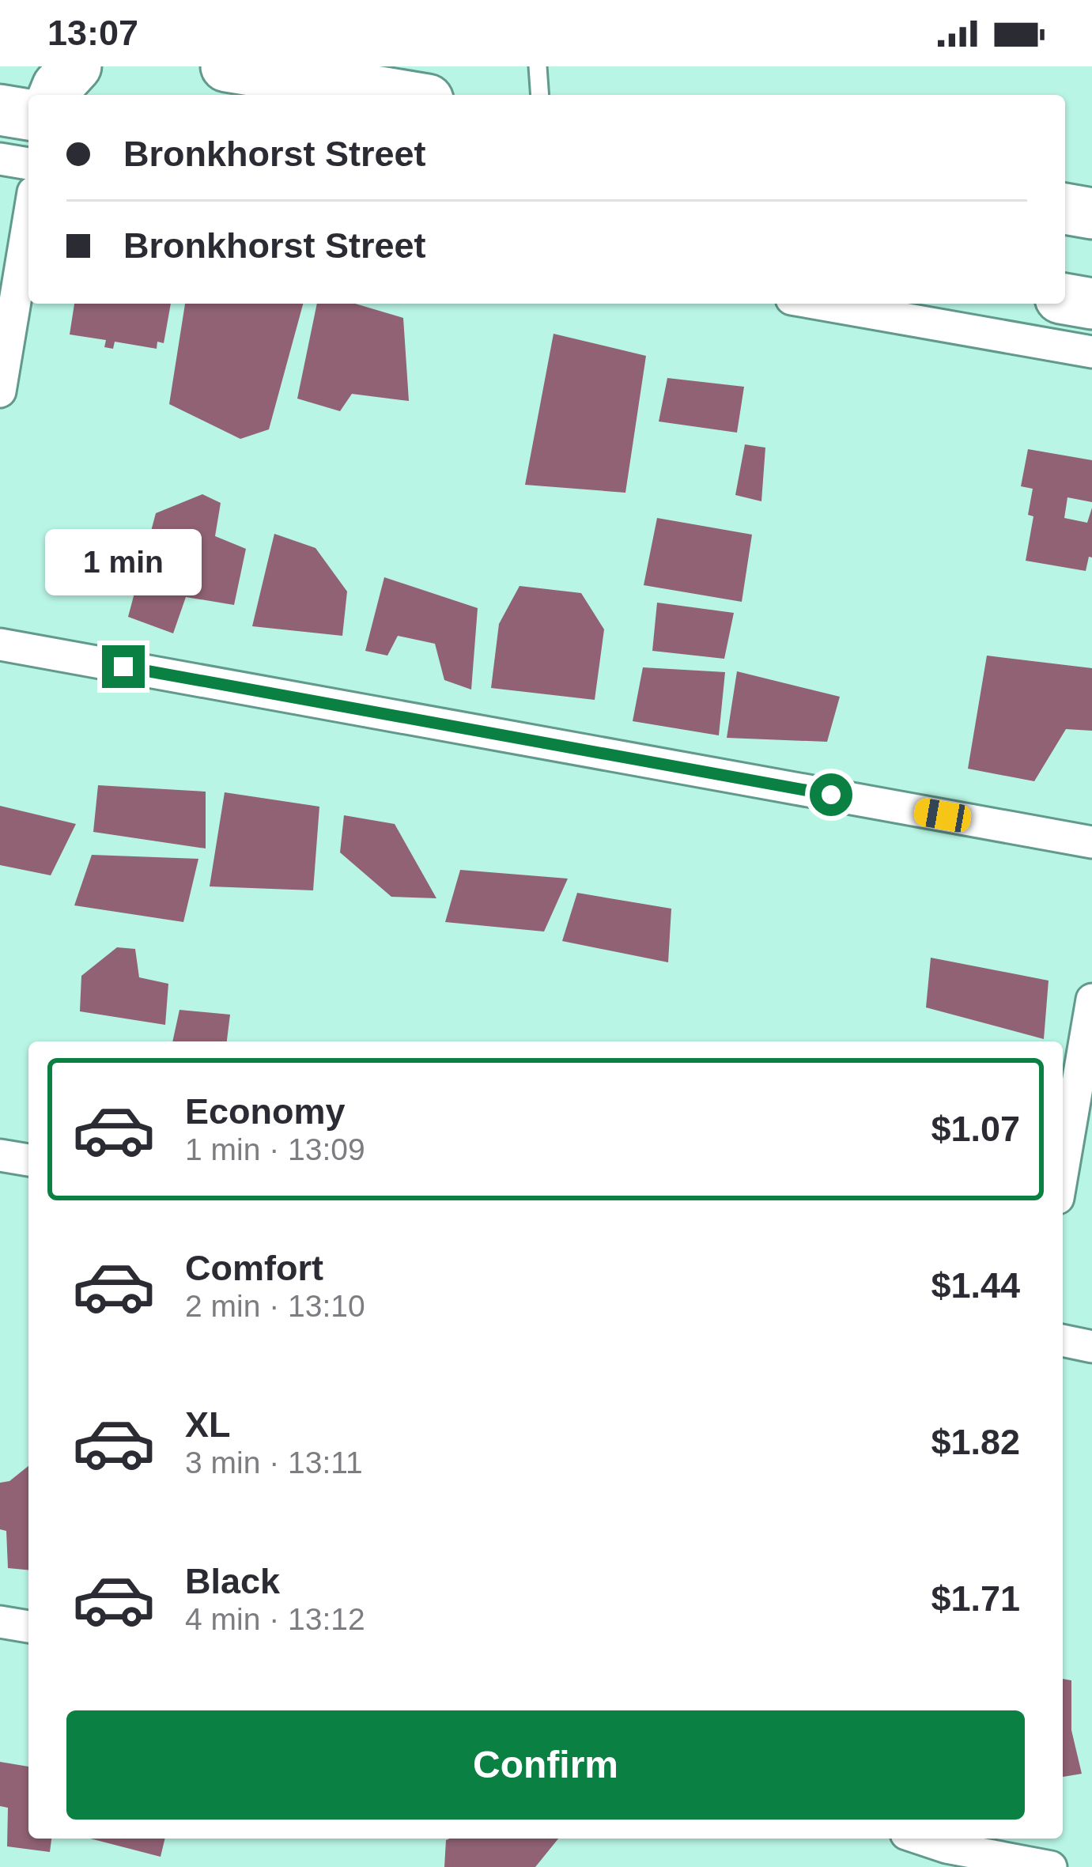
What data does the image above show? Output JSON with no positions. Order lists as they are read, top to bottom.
{
  "page": {
    "status": "13:07",
    "banner": ["Bronkhorst Street", "Bronkhorst Street"],
    "bubble": "1 min",
    "list": [
      {
        "name": "Economy",
        "note": "1 min · 13:09",
        "value": "$1.07"
      },
      {
        "name": "Comfort",
        "note": "2 min · 13:10",
        "value": "$1.44"
      },
      {
        "name": "XL",
        "note": "3 min · 13:11",
        "value": "$1.82"
      },
      {
        "name": "Black",
        "note": "4 min · 13:12",
        "value": "$1.71"
      }
    ],
    "buttons": "Confirm"
  }
}
